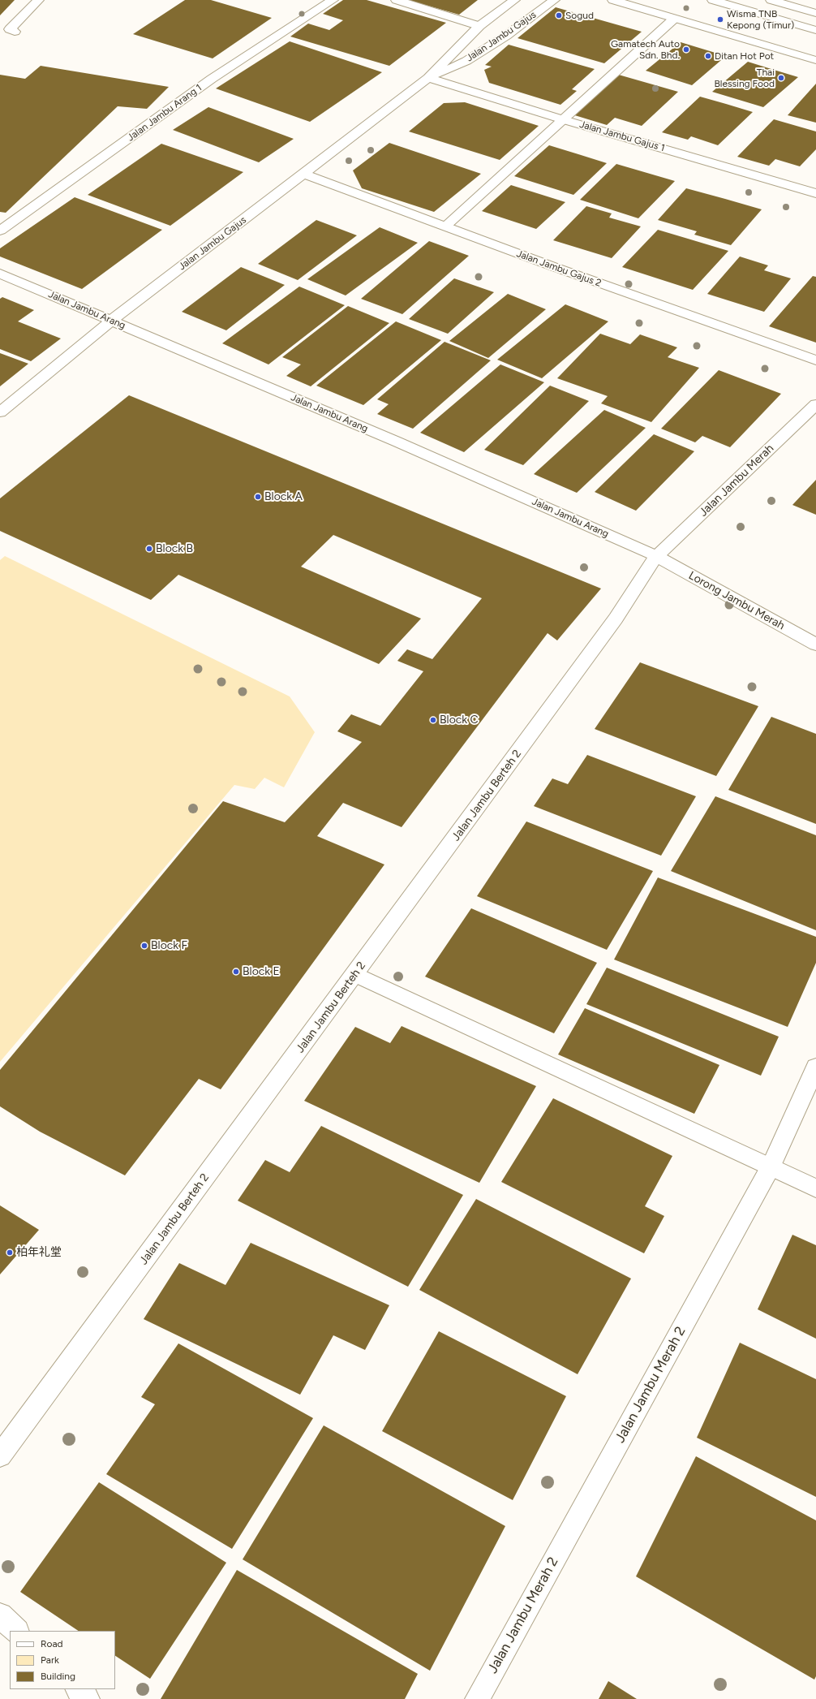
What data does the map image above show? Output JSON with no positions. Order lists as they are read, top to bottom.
{
  "streets": {
    "street": [
      "Jalan Jambu Gajus",
      "Jalan Jambu Arang 1",
      "Jalan Jambu Gajus 1",
      "Jalan Jambu Gajus 2",
      "Jalan Jambu Arang",
      "Jalan Jambu Merah",
      "Lorong Jambu Merah",
      "Jalan Jambu Berteh 2",
      "Jalan Jambu Merah 2"
    ]
  },
  "crossings": [
    ["Jalan Jambu Gajus", "Jalan Jambu Gajus 1"],
    ["Jalan Jambu Gajus", "Jalan Jambu Gajus 2"],
    ["Jalan Jambu Gajus", "Jalan Jambu Arang"],
    ["Jalan Jambu Arang", "Jalan Jambu Merah"],
    ["Jalan Jambu Arang", "Lorong Jambu Merah"],
    ["Jalan Jambu Arang", "Jalan Jambu Berteh 2"],
    ["Jalan Jambu Merah", "Lorong Jambu Merah"],
    ["Jalan Jambu Merah", "Jalan Jambu Berteh 2"],
    ["Lorong Jambu Merah", "Jalan Jambu Berteh 2"]
  ],
  "places": [
    "Sogud",
    "Wisma TNB Kepong (Timur)",
    "Gamatech Auto Sdn. Bhd.",
    "Ditan Hot Pot",
    "Thai Blessing Food",
    "Block A",
    "Block B",
    "Block C",
    "Block F",
    "Block E",
    "柏年礼堂"
  ],
  "legend": ["Road", "Park", "Building"]
}
